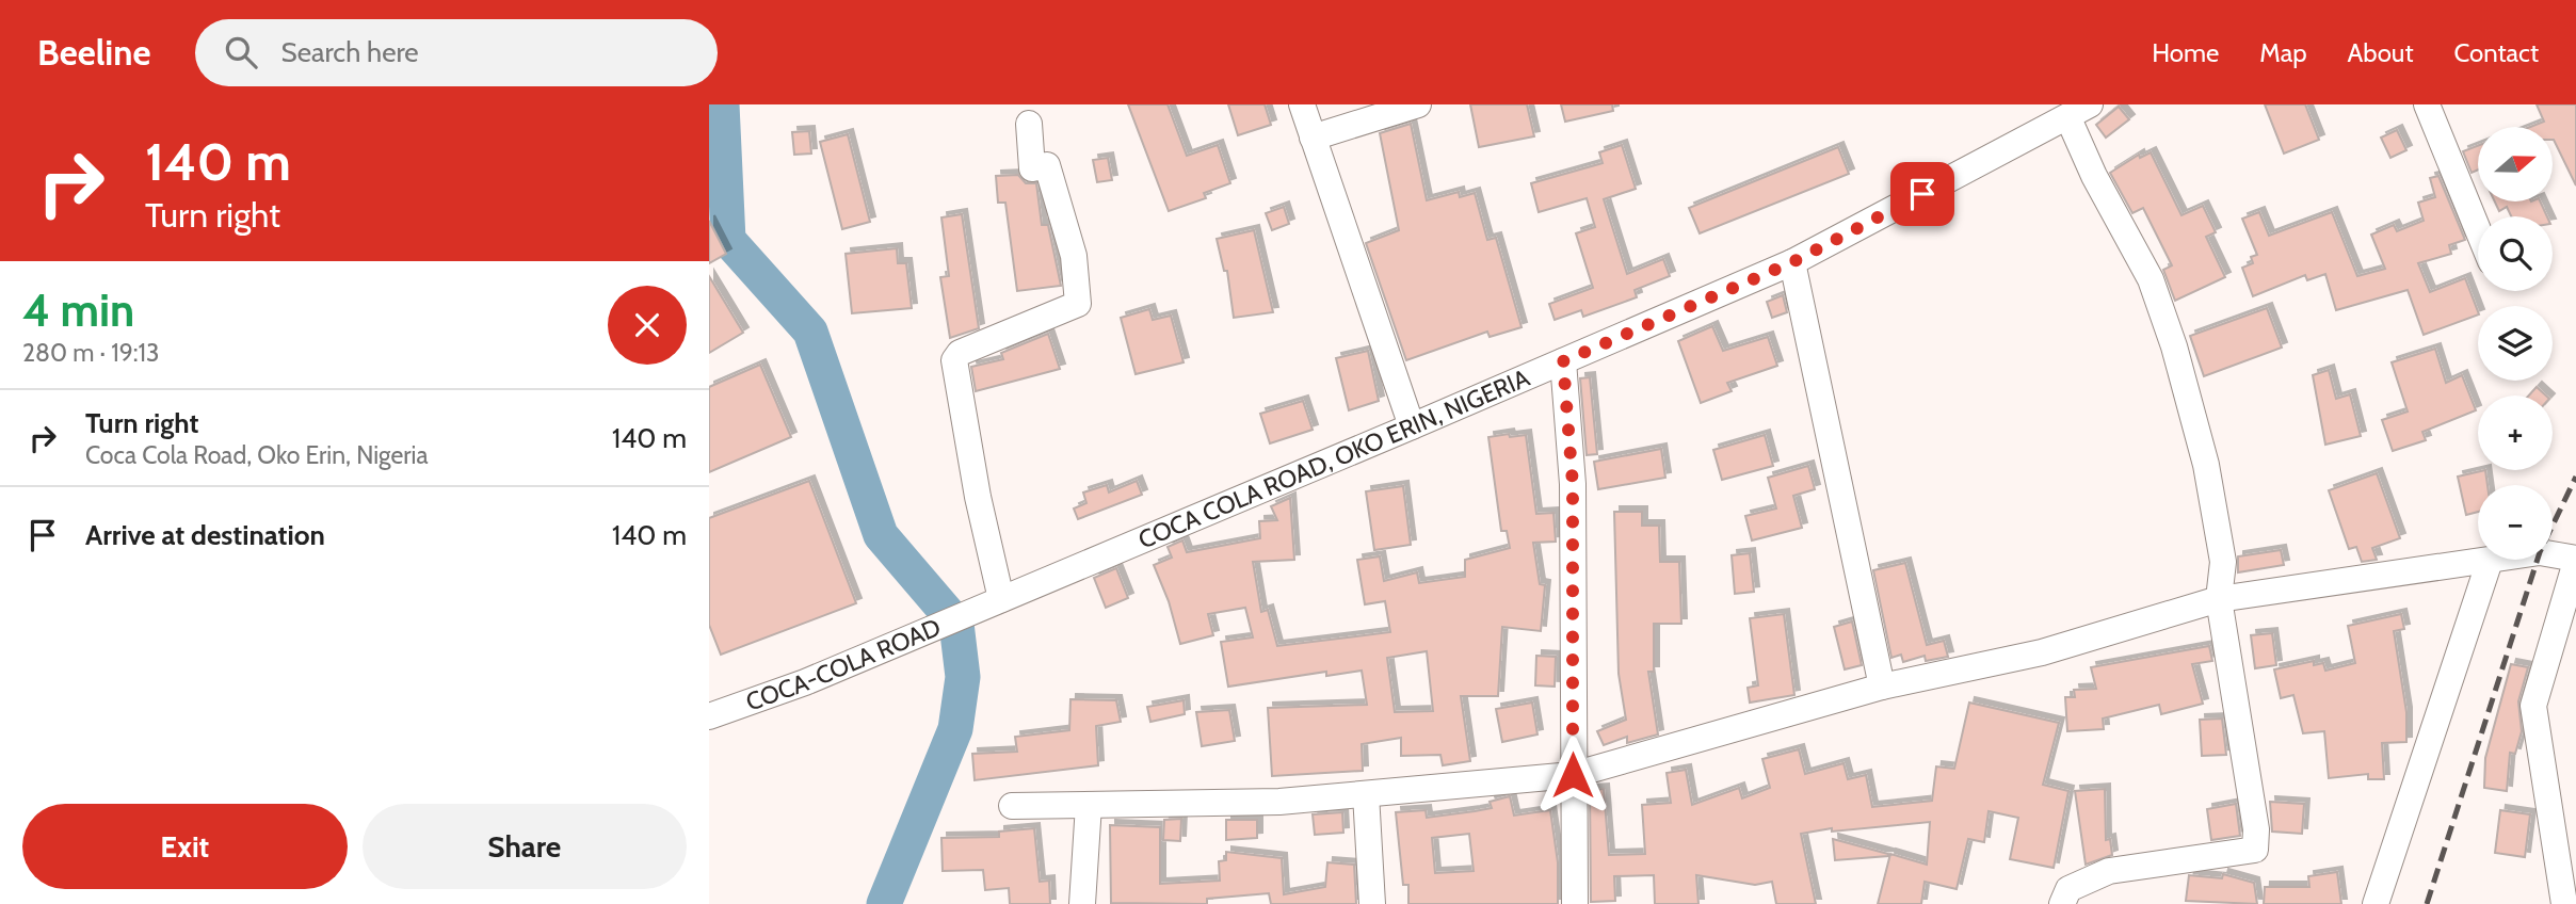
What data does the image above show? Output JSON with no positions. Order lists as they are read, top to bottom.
{
  "streets": {
    "street": ["COCA COLA ROAD, OKO ERIN, NIGERIA", "COCA-COLA ROAD"]
  },
  "crossings": [
    ["COCA COLA ROAD, OKO ERIN, NIGERIA", "COCA-COLA ROAD"]
  ],
  "north": "right",
  "page": {
    "header": "Beeline",
    "search": "Search here",
    "nav": [
      "Home",
      "Map",
      "About",
      "Contact"
    ],
    "turn": ["140 m", "Turn right"],
    "map_buttons": ["+", "−"],
    "heading": ["4 min", "280 m · 19:13"],
    "list": [
      {
        "name": "Turn right",
        "note": "Coca Cola Road, Oko Erin, Nigeria",
        "value": "140 m"
      },
      {
        "name": "Arrive at destination",
        "value": "140 m"
      }
    ],
    "buttons": ["Exit", "Share"]
  }
}
